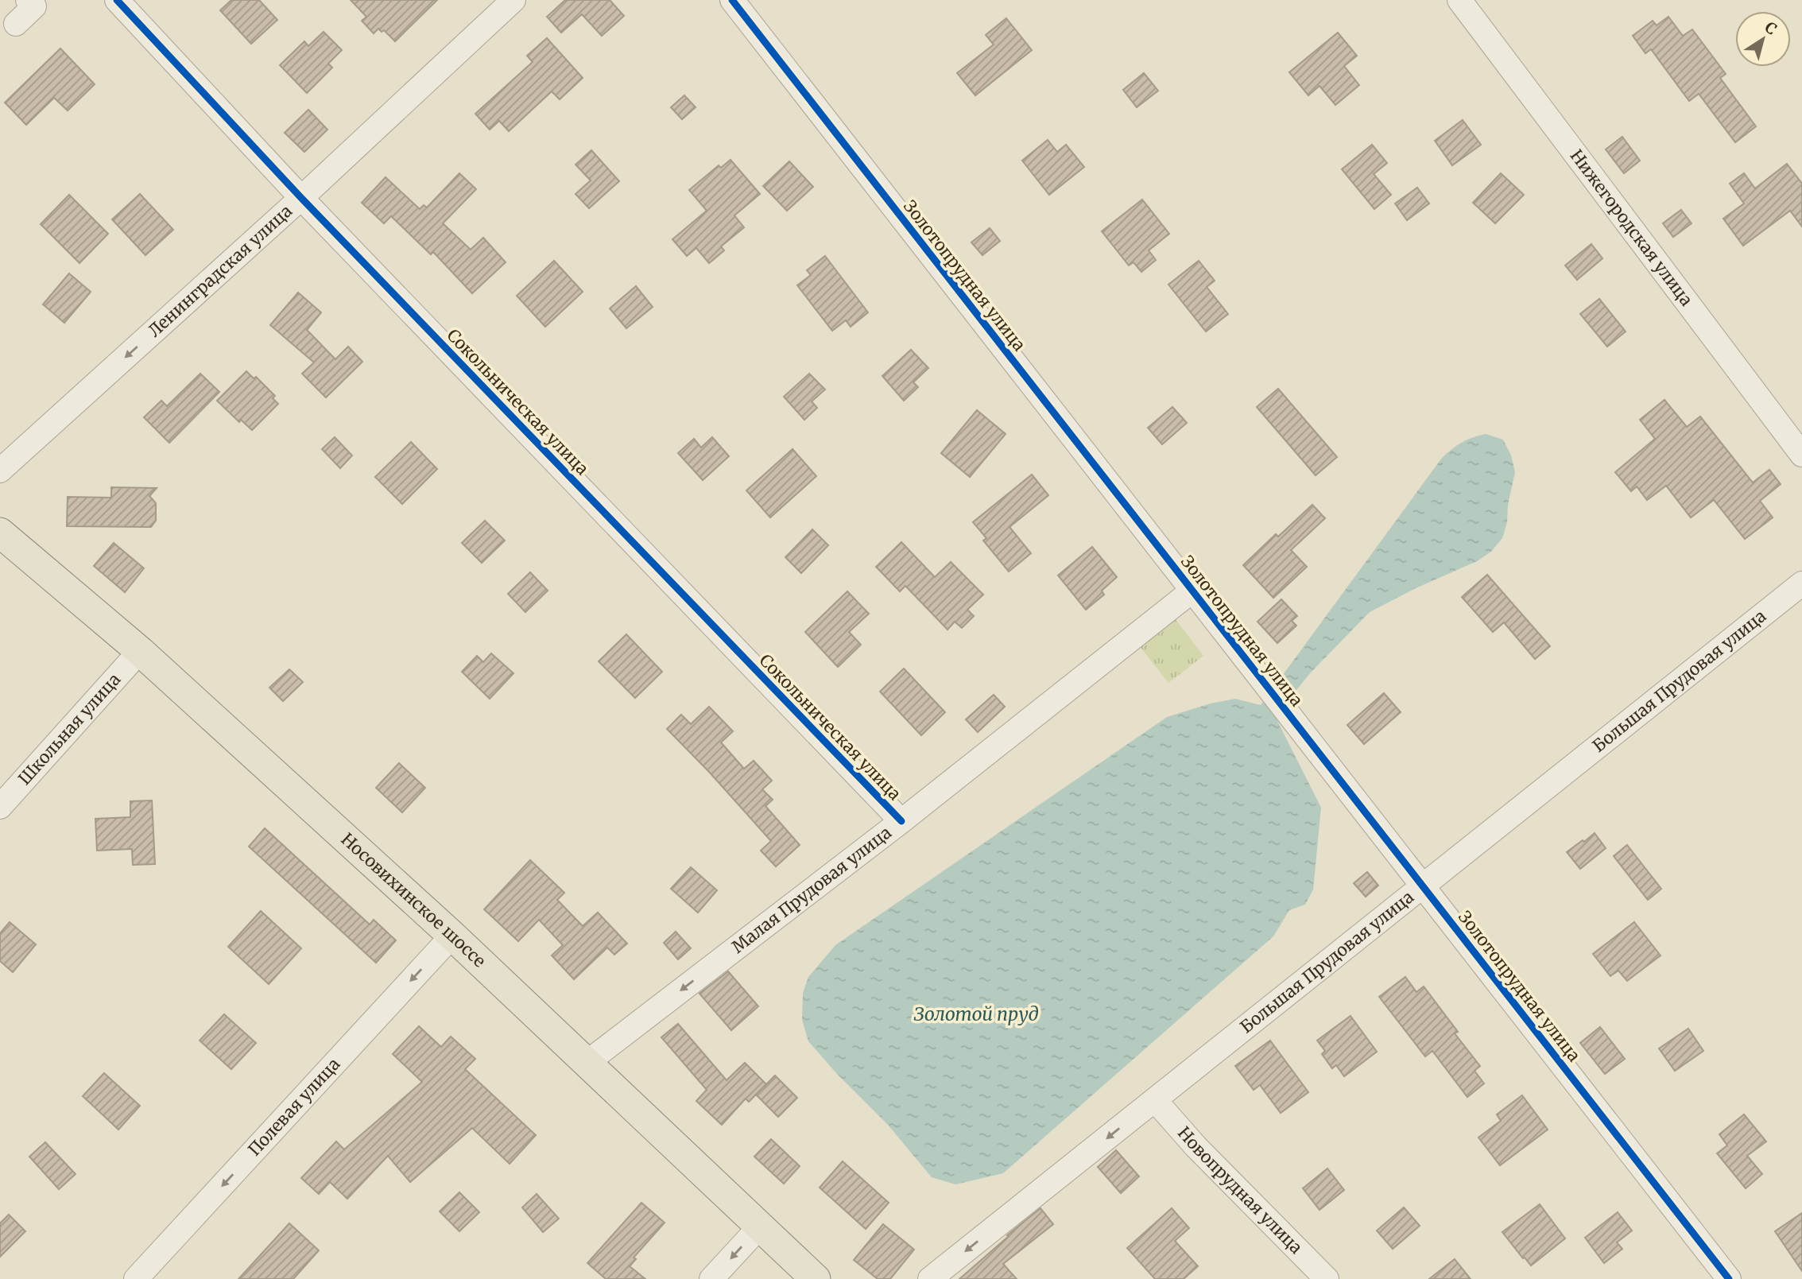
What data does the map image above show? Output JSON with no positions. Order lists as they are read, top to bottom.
{
  "streets": {
    "main road": ["Носовихинское шоссе"],
    "street": [
      "Нижегородская улица",
      "Ленинградская улица",
      "Золотопрудная улица",
      "Сокольническая улица",
      "Большая Прудовая улица",
      "Школьная улица",
      "Малая Прудовая улица",
      "Полевая улица",
      "Новопрудная улица"
    ]
  },
  "crossings": [
    ["Ленинградская улица", "Сокольническая улица"],
    ["Золотопрудная улица", "Большая Прудовая улица"],
    ["Золотопрудная улица", "Малая Прудовая улица"],
    ["Сокольническая улица", "Малая Прудовая улица"],
    ["Большая Прудовая улица", "Новопрудная улица"],
    ["Школьная улица", "Носовихинское шоссе"],
    ["Малая Прудовая улица", "Носовихинское шоссе"],
    ["Носовихинское шоссе", "Полевая улица"]
  ],
  "one_way": ["Ленинградская улица", "Малая Прудовая улица", "Полевая улица"],
  "water": ["Золотой пруд"],
  "north": "top right"
}
